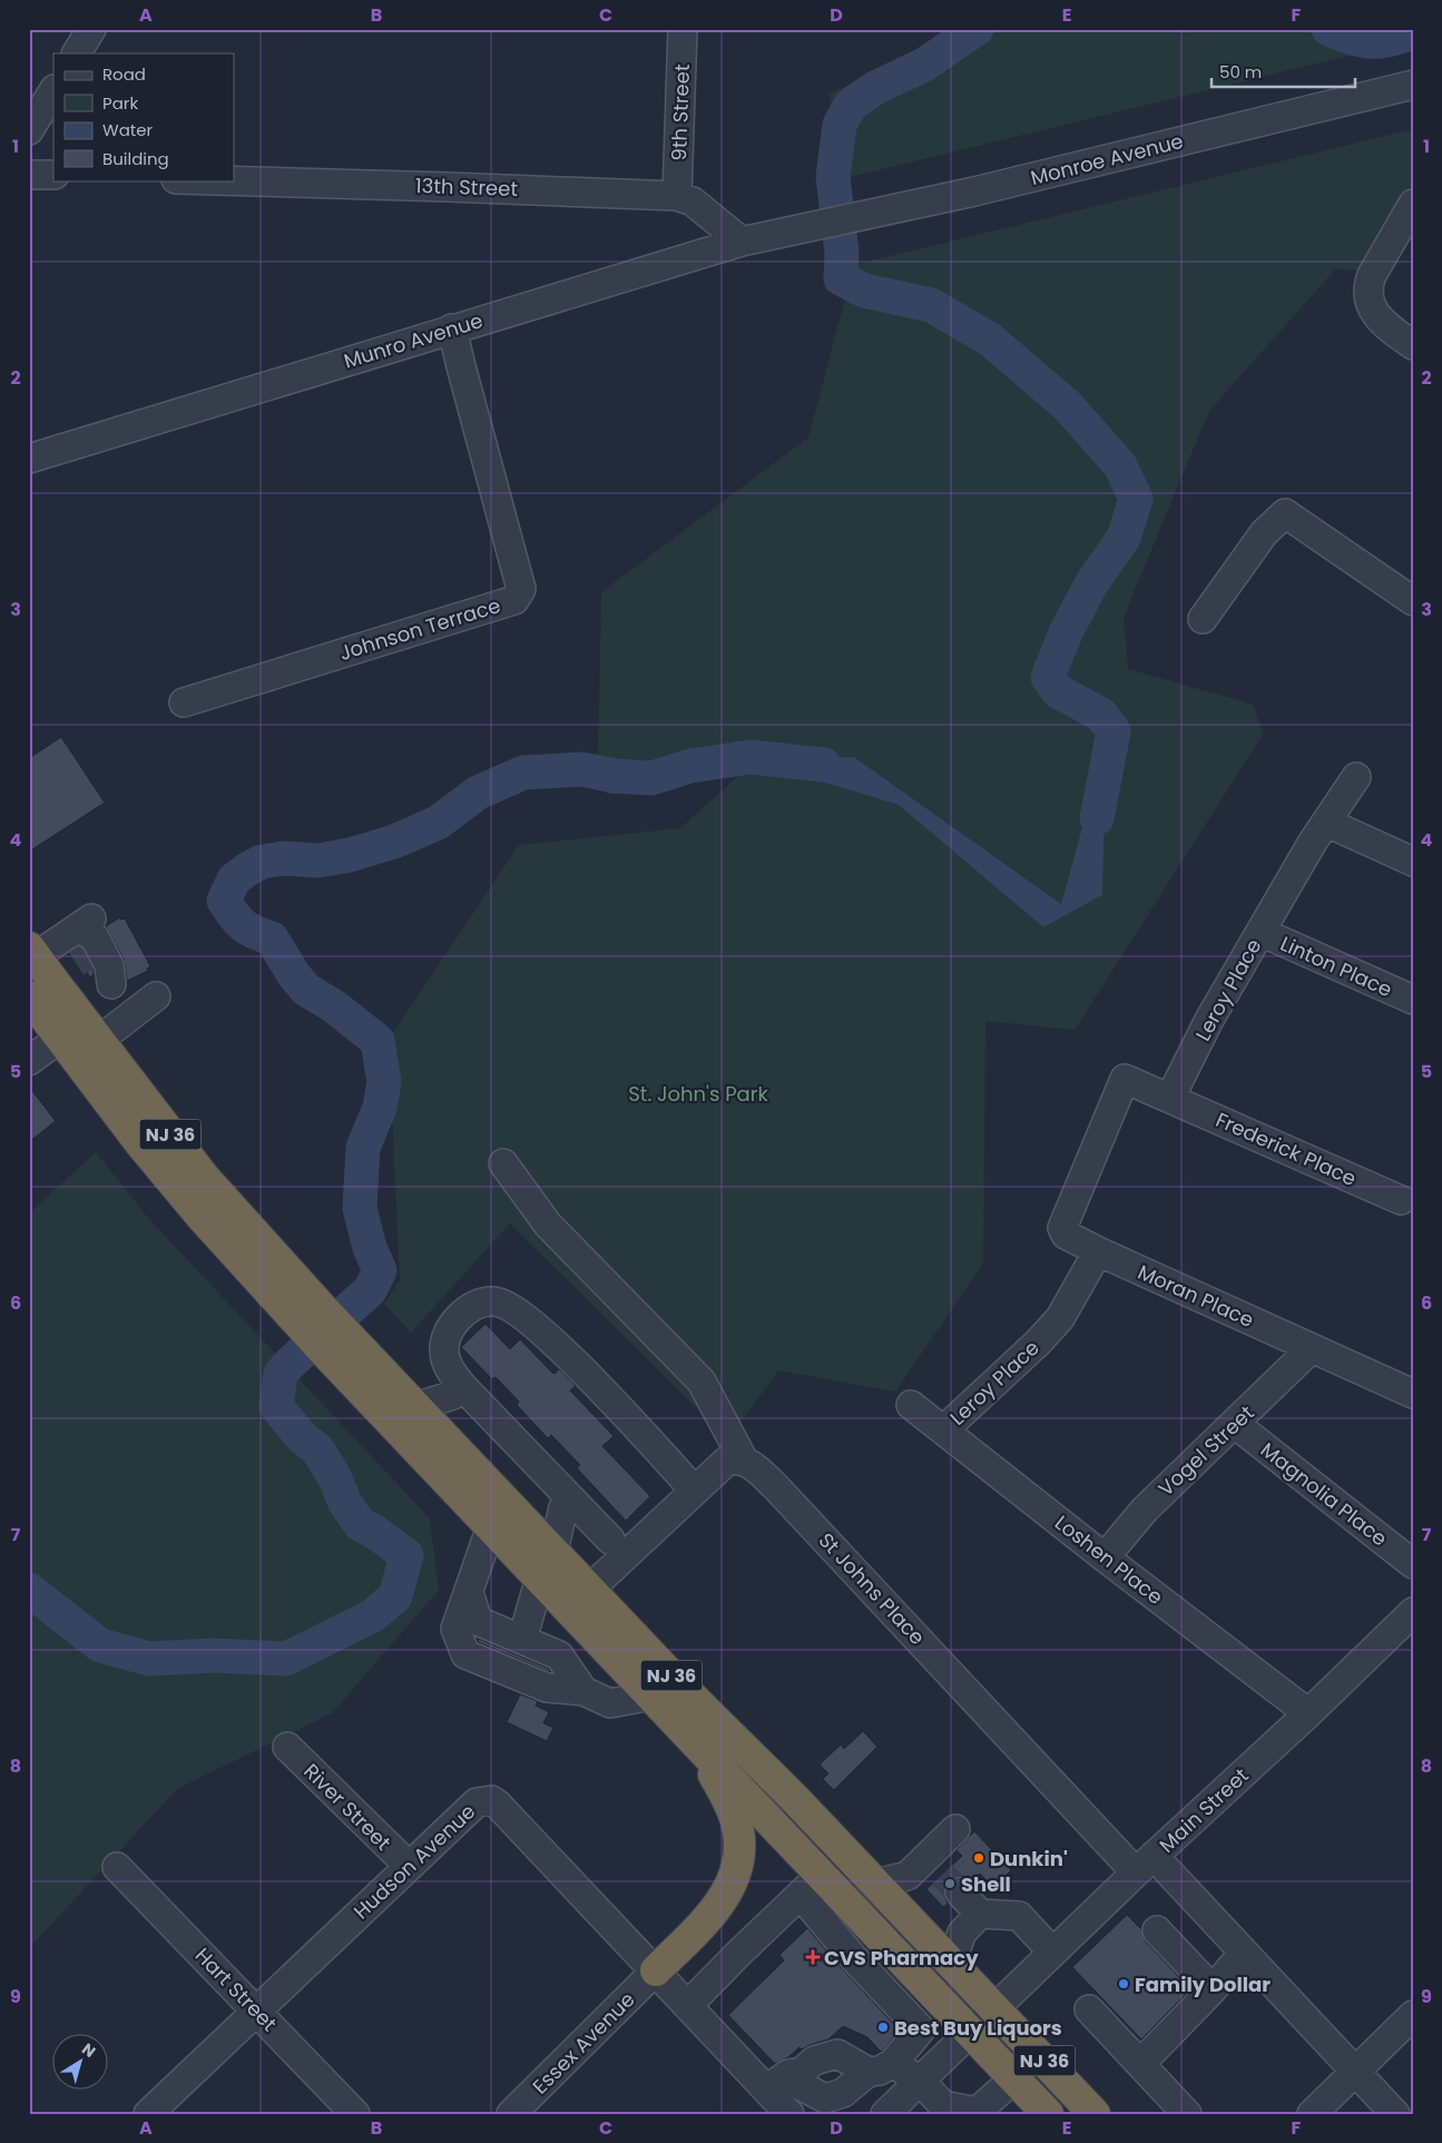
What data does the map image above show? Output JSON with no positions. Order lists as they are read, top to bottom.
{
  "streets": {
    "highway": ["NJ 36"],
    "street": [
      "9th Street",
      "Monroe Avenue",
      "13th Street",
      "Munro Avenue",
      "Johnson Terrace",
      "Linton Place",
      "Leroy Place",
      "Frederick Place",
      "Moran Place",
      "Vogel Street",
      "Magnolia Place",
      "Loshen Place",
      "St Johns Place",
      "River Street",
      "Main Street",
      "Hudson Avenue",
      "Hart Street",
      "Essex Avenue"
    ]
  },
  "crossings": [
    ["9th Street", "13th Street"],
    ["Monroe Avenue", "Munro Avenue"],
    ["13th Street", "Munro Avenue"],
    ["Munro Avenue", "Johnson Terrace"],
    ["Linton Place", "Leroy Place"],
    ["Leroy Place", "Frederick Place"],
    ["Leroy Place", "Moran Place"],
    ["Leroy Place", "Loshen Place"],
    ["NJ 36", "Main Street"],
    ["Frederick Place", "Moran Place"],
    ["Moran Place", "Vogel Street"],
    ["Vogel Street", "Magnolia Place"],
    ["Vogel Street", "Loshen Place"],
    ["Loshen Place", "Main Street"],
    ["St Johns Place", "Main Street"],
    ["River Street", "Hudson Avenue"],
    ["Hudson Avenue", "Hart Street"],
    ["Hudson Avenue", "Essex Avenue"]
  ],
  "parks": ["St. John's Park"],
  "places": {
    "other": [
      "Dunkin'",
      "Shell",
      "Family Dollar",
      "Best Buy Liquors"
    ],
    "health": ["CVS Pharmacy"]
  },
  "legend": [
    "Road",
    "Park",
    "Water",
    "Building"
  ],
  "scale_bar": "50 m",
  "north": "top right",
  "grid": {
    "columns": [
      "A",
      "B",
      "C",
      "D",
      "E",
      "F"
    ],
    "rows": [
      "1",
      "2",
      "3",
      "4",
      "5",
      "6",
      "7",
      "8",
      "9"
    ]
  }
}
